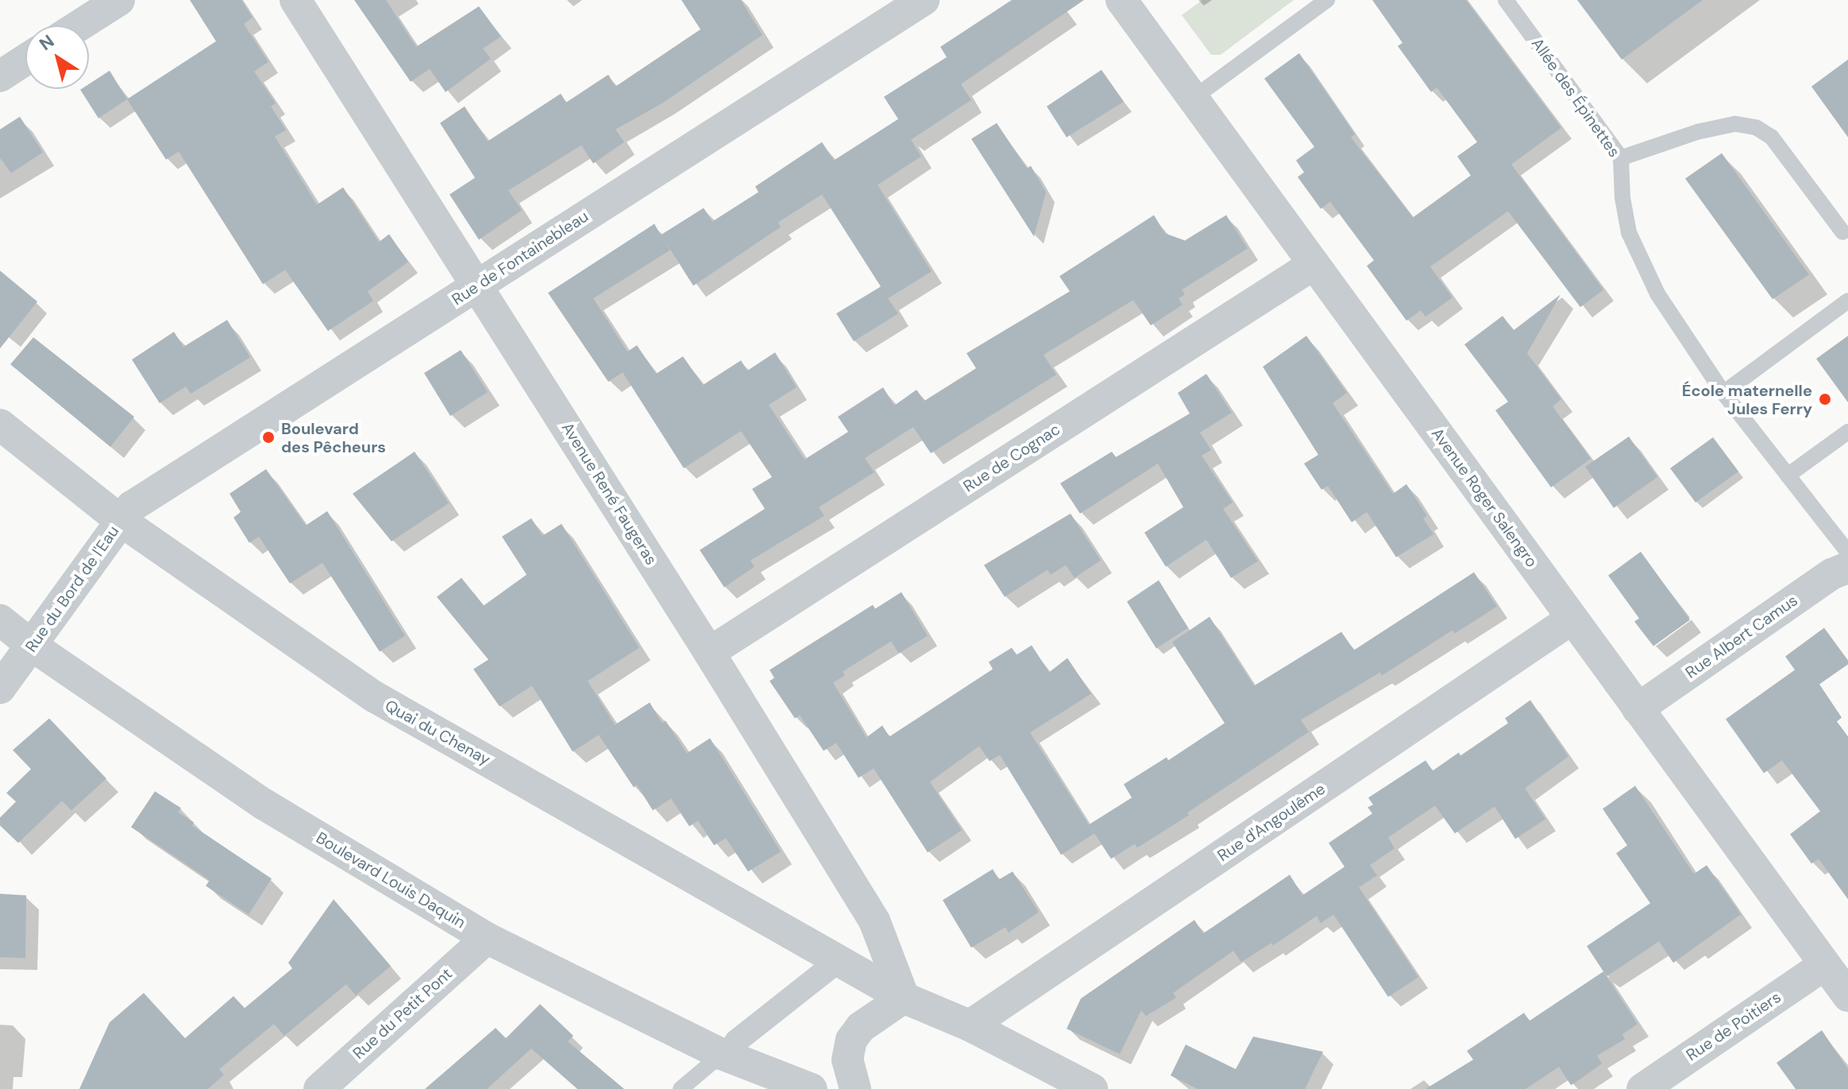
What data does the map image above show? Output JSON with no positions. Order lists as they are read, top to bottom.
{
  "streets": {
    "street": [
      "Rue de Fontainebleau",
      "Rue de Cognac",
      "Avenue René Faugeras",
      "Avenue Roger Salengro",
      "Rue du Bord de l'Eau",
      "Rue Albert Camus",
      "Quai du Chenay",
      "Rue d'Angoulême",
      "Boulevard Louis Daquin",
      "Rue du Petit Pont",
      "Rue de Poitiers"
    ],
    "lane": ["Allée des Épinettes"]
  },
  "crossings": [
    ["Rue de Fontainebleau", "Avenue René Faugeras"],
    ["Rue de Fontainebleau", "Rue du Bord de l'Eau"],
    ["Rue de Fontainebleau", "Quai du Chenay"],
    ["Rue de Cognac", "Avenue René Faugeras"],
    ["Rue de Cognac", "Avenue Roger Salengro"],
    ["Avenue René Faugeras", "Quai du Chenay"],
    ["Avenue Roger Salengro", "Rue Albert Camus"],
    ["Avenue Roger Salengro", "Rue d'Angoulême"],
    ["Avenue Roger Salengro", "Rue de Poitiers"],
    ["Rue du Bord de l'Eau", "Quai du Chenay"],
    ["Rue du Bord de l'Eau", "Boulevard Louis Daquin"],
    ["Quai du Chenay", "Rue d'Angoulême"],
    ["Boulevard Louis Daquin", "Rue du Petit Pont"]
  ],
  "places": ["École maternelle Jules Ferry", "Boulevard des Pêcheurs"],
  "north": "top left"
}
